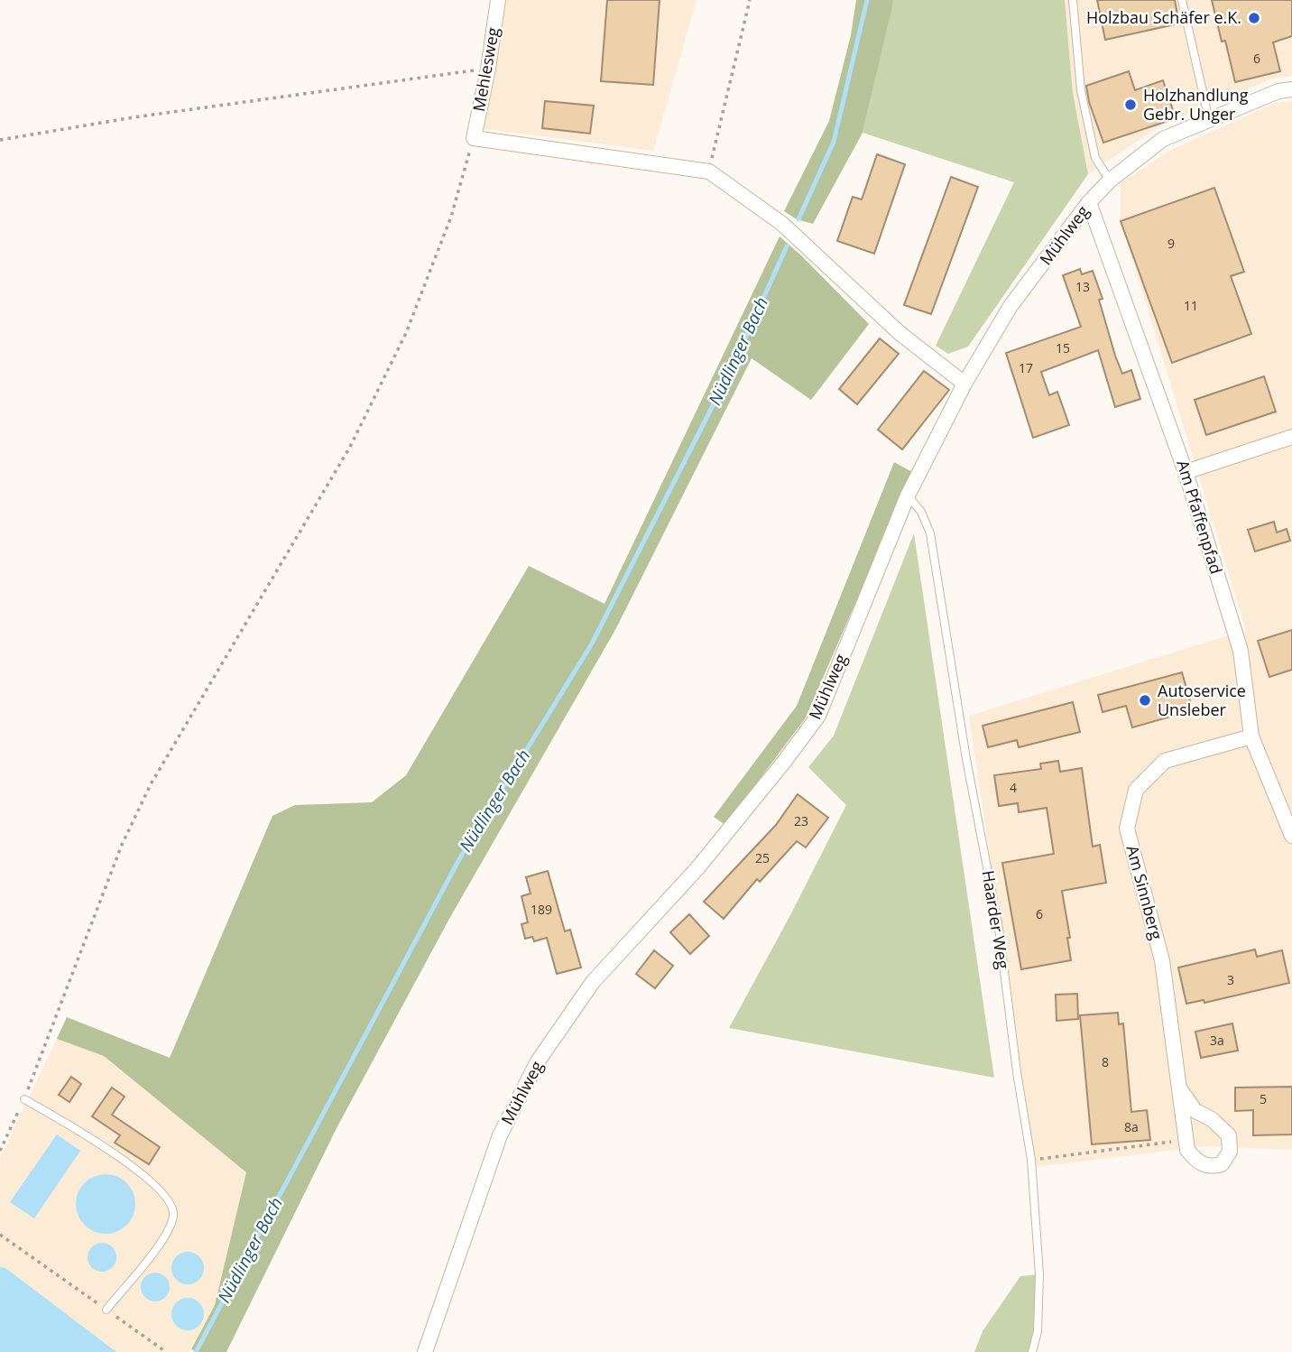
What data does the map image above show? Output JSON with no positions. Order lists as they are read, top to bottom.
{
  "streets": {
    "street": [
      "Mehlesweg",
      "Mühlweg",
      "Am Pfaffenpfad",
      "Am Sinnberg"
    ],
    "lane": ["Haarder Weg"]
  },
  "crossings": [
    ["Mühlweg", "Am Pfaffenpfad"],
    ["Mühlweg", "Haarder Weg"],
    ["Am Pfaffenpfad", "Am Sinnberg"]
  ],
  "water": ["Nüdlinger Bach"],
  "places": ["Holzbau Schäfer e.K.", "Holzhandlung Gebr. Unger", "Autoservice Unsleber"],
  "house_numbers": [
    "6",
    "9",
    "13",
    "11",
    "15",
    "17",
    "4",
    "23",
    "25",
    "189",
    "6",
    "3",
    "3a",
    "8",
    "5",
    "8a"
  ]
}
